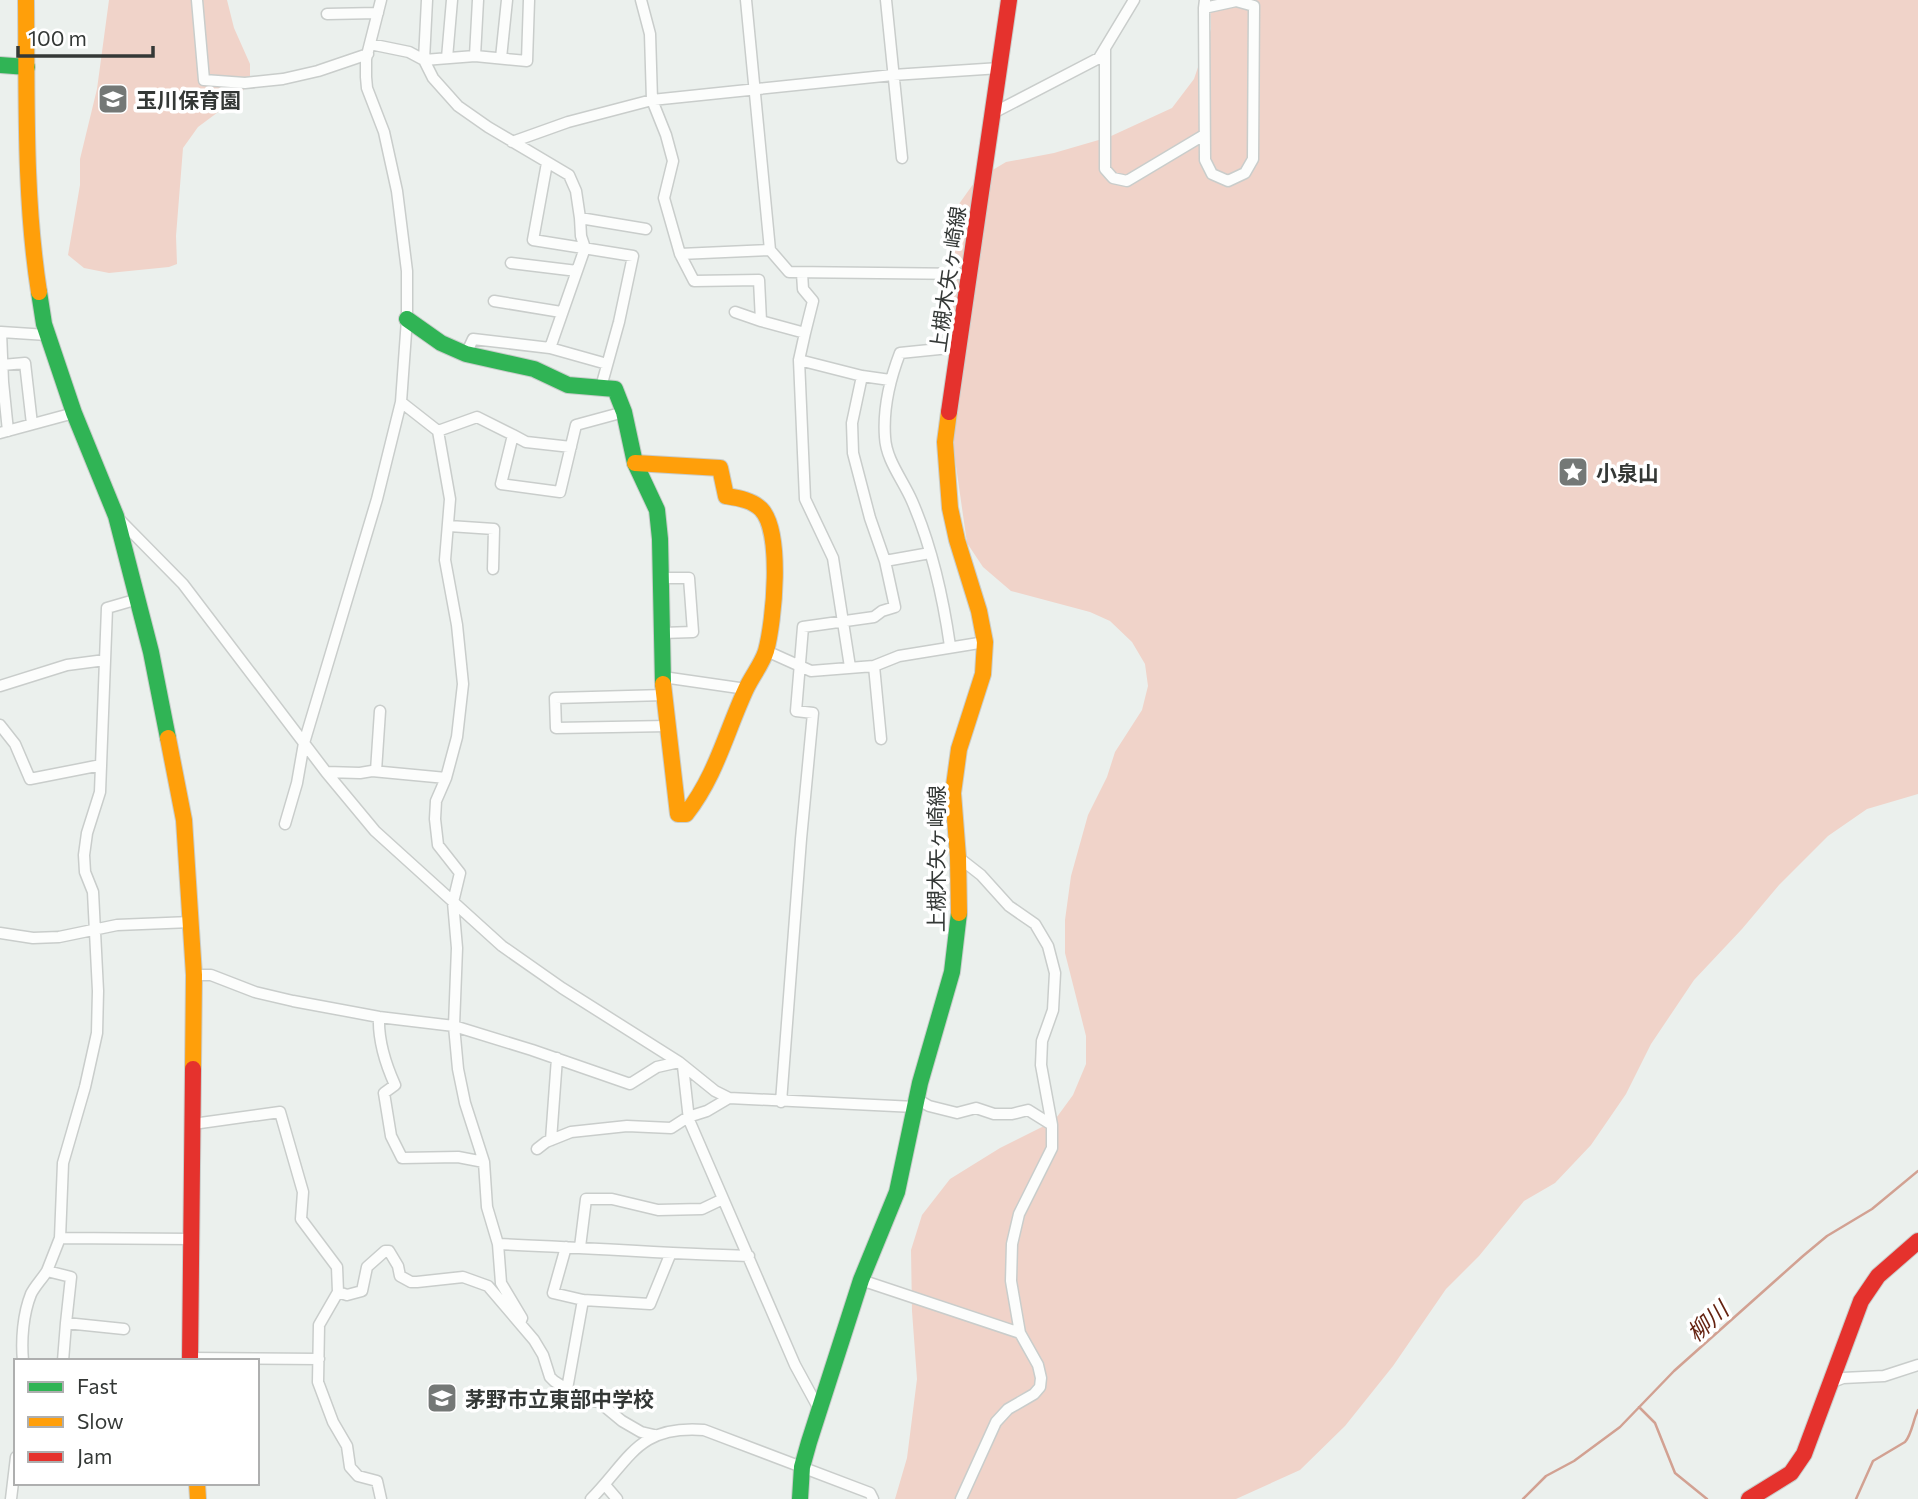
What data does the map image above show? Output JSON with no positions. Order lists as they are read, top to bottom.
{
  "streets": {
    "street": ["上槻木矢ヶ崎線"]
  },
  "water": ["柳川"],
  "places": {
    "school or university": ["玉川保育園", "茅野市立東部中学校"],
    "place": ["小泉山"]
  },
  "legend": ["Fast", "Slow", "Jam"],
  "scale_bar": "100 m"
}
